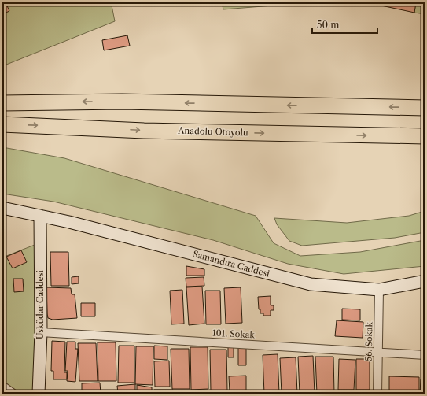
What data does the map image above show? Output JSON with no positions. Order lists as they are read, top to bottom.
{
  "streets": {
    "highway": ["Anadolu Otoyolu"],
    "main road": ["Samandıra Caddesi", "Üsküdar Caddesi"],
    "street": ["101. Sokak", "56. Sokak"]
  },
  "crossings": [
    ["Samandıra Caddesi", "Üsküdar Caddesi"],
    ["Samandıra Caddesi", "56. Sokak"],
    ["Üsküdar Caddesi", "101. Sokak"],
    ["101. Sokak", "56. Sokak"]
  ],
  "scale_bar": "50 m"
}
